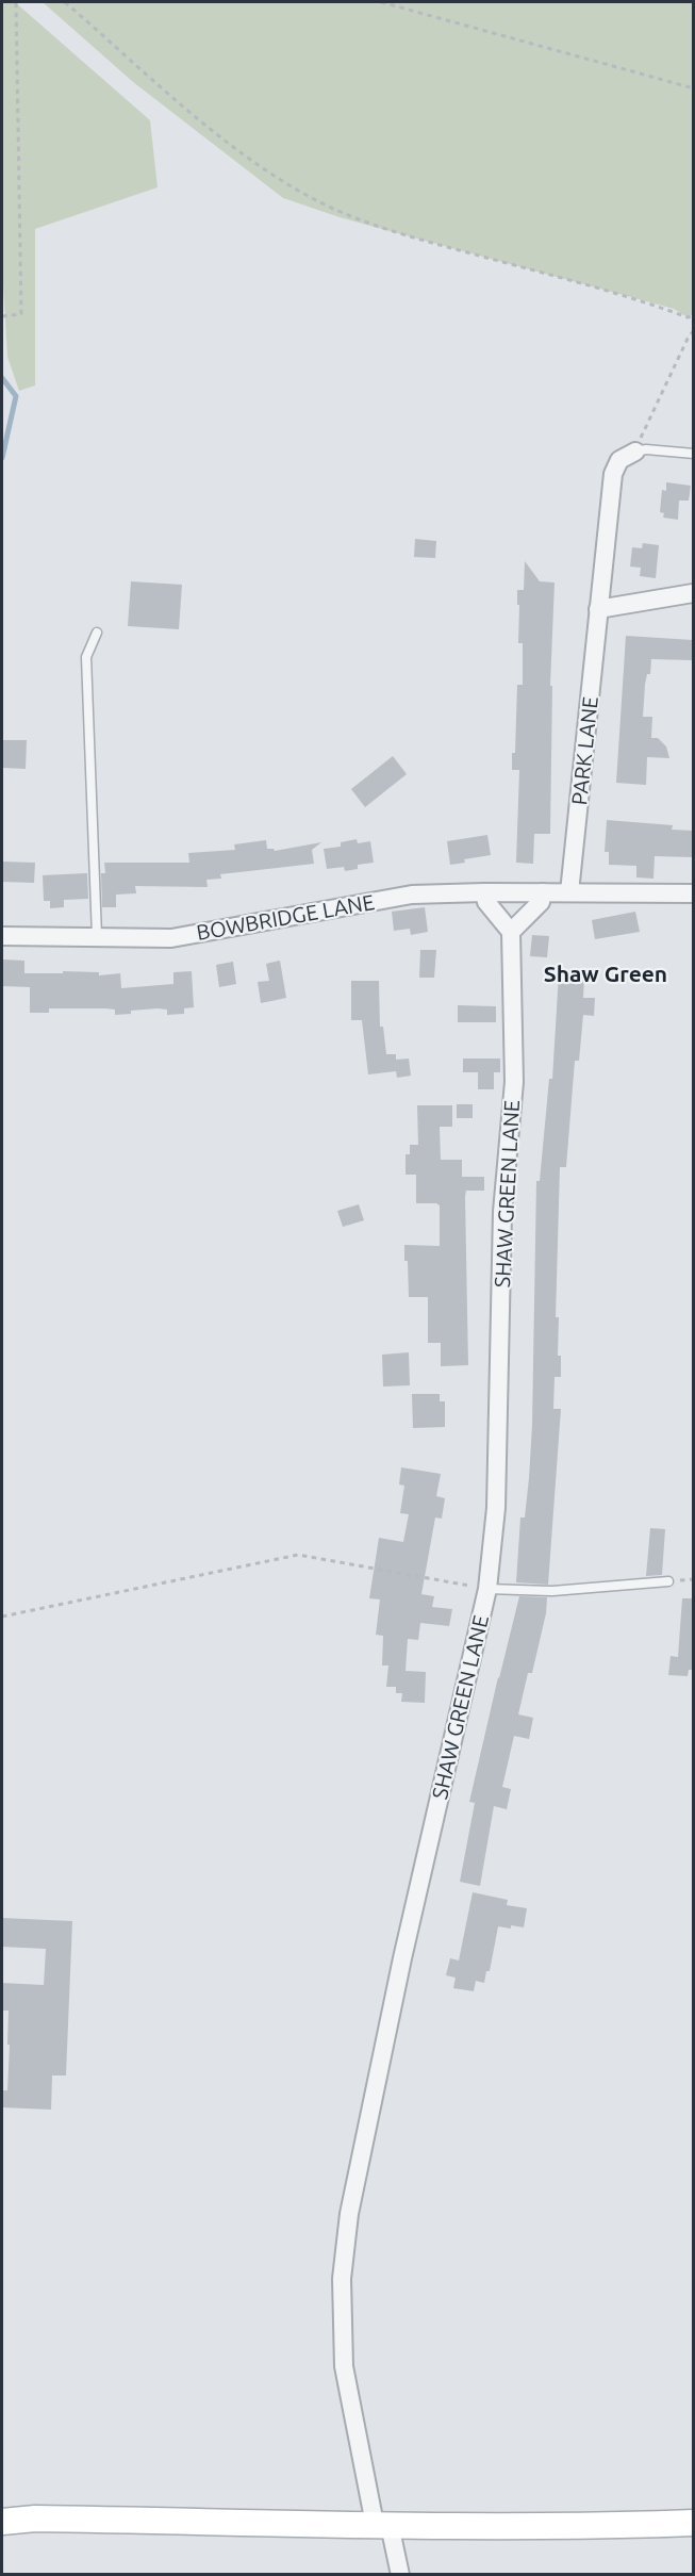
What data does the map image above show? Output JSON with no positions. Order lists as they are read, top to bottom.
{
  "streets": {
    "street": ["PARK LANE", "BOWBRIDGE LANE", "SHAW GREEN LANE"]
  },
  "crossings": [
    ["PARK LANE", "BOWBRIDGE LANE"]
  ],
  "districts": ["Shaw Green"]
}
